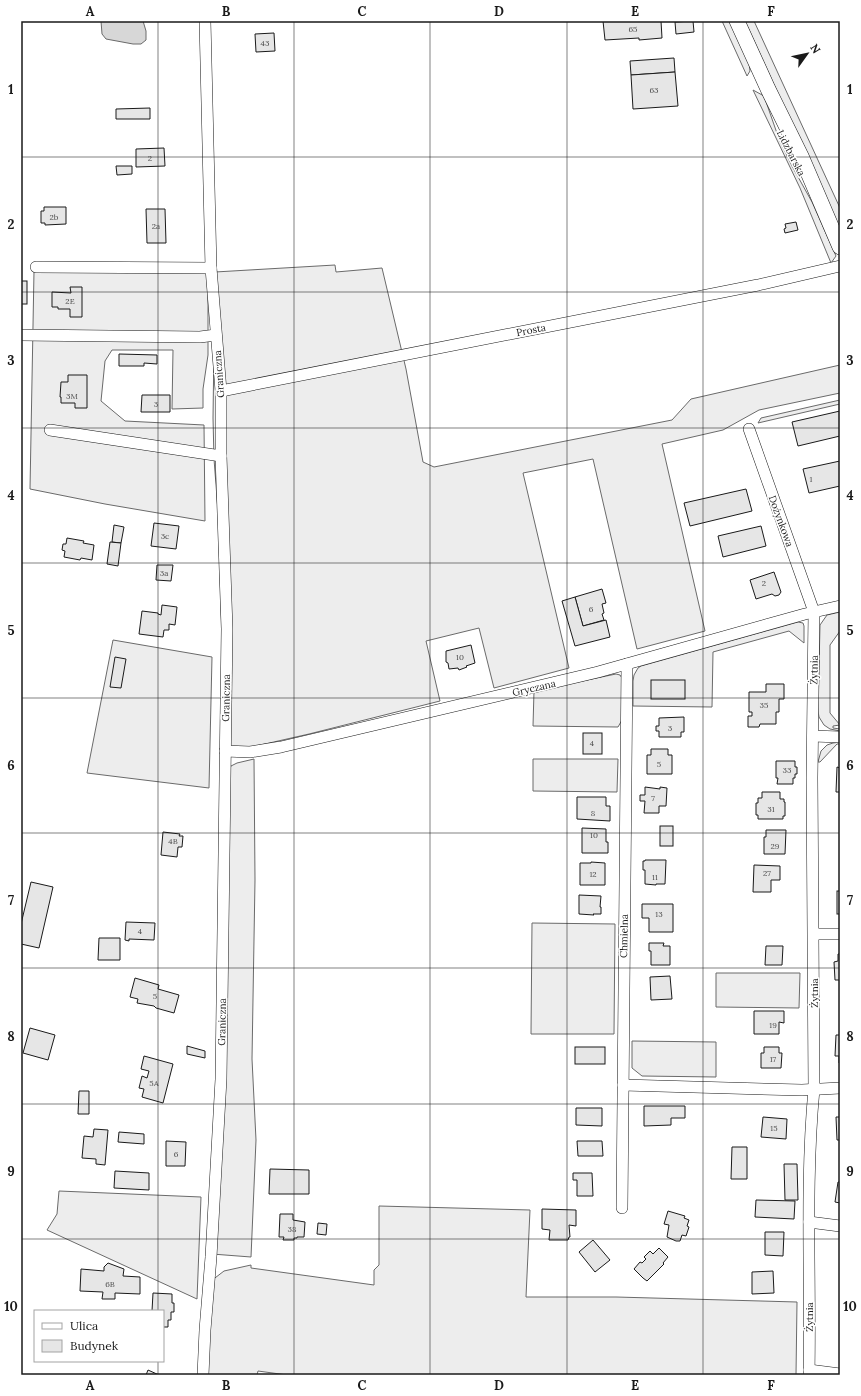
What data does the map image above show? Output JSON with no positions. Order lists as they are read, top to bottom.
{
  "streets": {
    "main road": ["Lidzbarska"],
    "street": [
      "Prosta",
      "Graniczna",
      "Dożynkowa",
      "Żytnia",
      "Gryczana",
      "Chmielna"
    ]
  },
  "crossings": [
    ["Prosta", "Graniczna"],
    ["Graniczna", "Gryczana"],
    ["Dożynkowa", "Żytnia"],
    ["Dożynkowa", "Gryczana"],
    ["Żytnia", "Gryczana"],
    ["Gryczana", "Chmielna"]
  ],
  "house_numbers": [
    "65",
    "43",
    "63",
    "2",
    "2b",
    "2a",
    "2E",
    "3M",
    "3",
    "1",
    "3c",
    "3a",
    "2",
    "6",
    "10",
    "35",
    "3",
    "4",
    "5",
    "33",
    "7",
    "31",
    "8",
    "10",
    "4B",
    "29",
    "27",
    "12",
    "11",
    "13",
    "4",
    "5",
    "19",
    "17",
    "5A",
    "15",
    "6",
    "38",
    "6B"
  ],
  "legend": ["Ulica", "Budynek"],
  "north": "top right",
  "grid": {
    "columns": [
      "A",
      "B",
      "C",
      "D",
      "E",
      "F"
    ],
    "rows": [
      "1",
      "2",
      "3",
      "4",
      "5",
      "6",
      "7",
      "8",
      "9",
      "10"
    ]
  }
}
